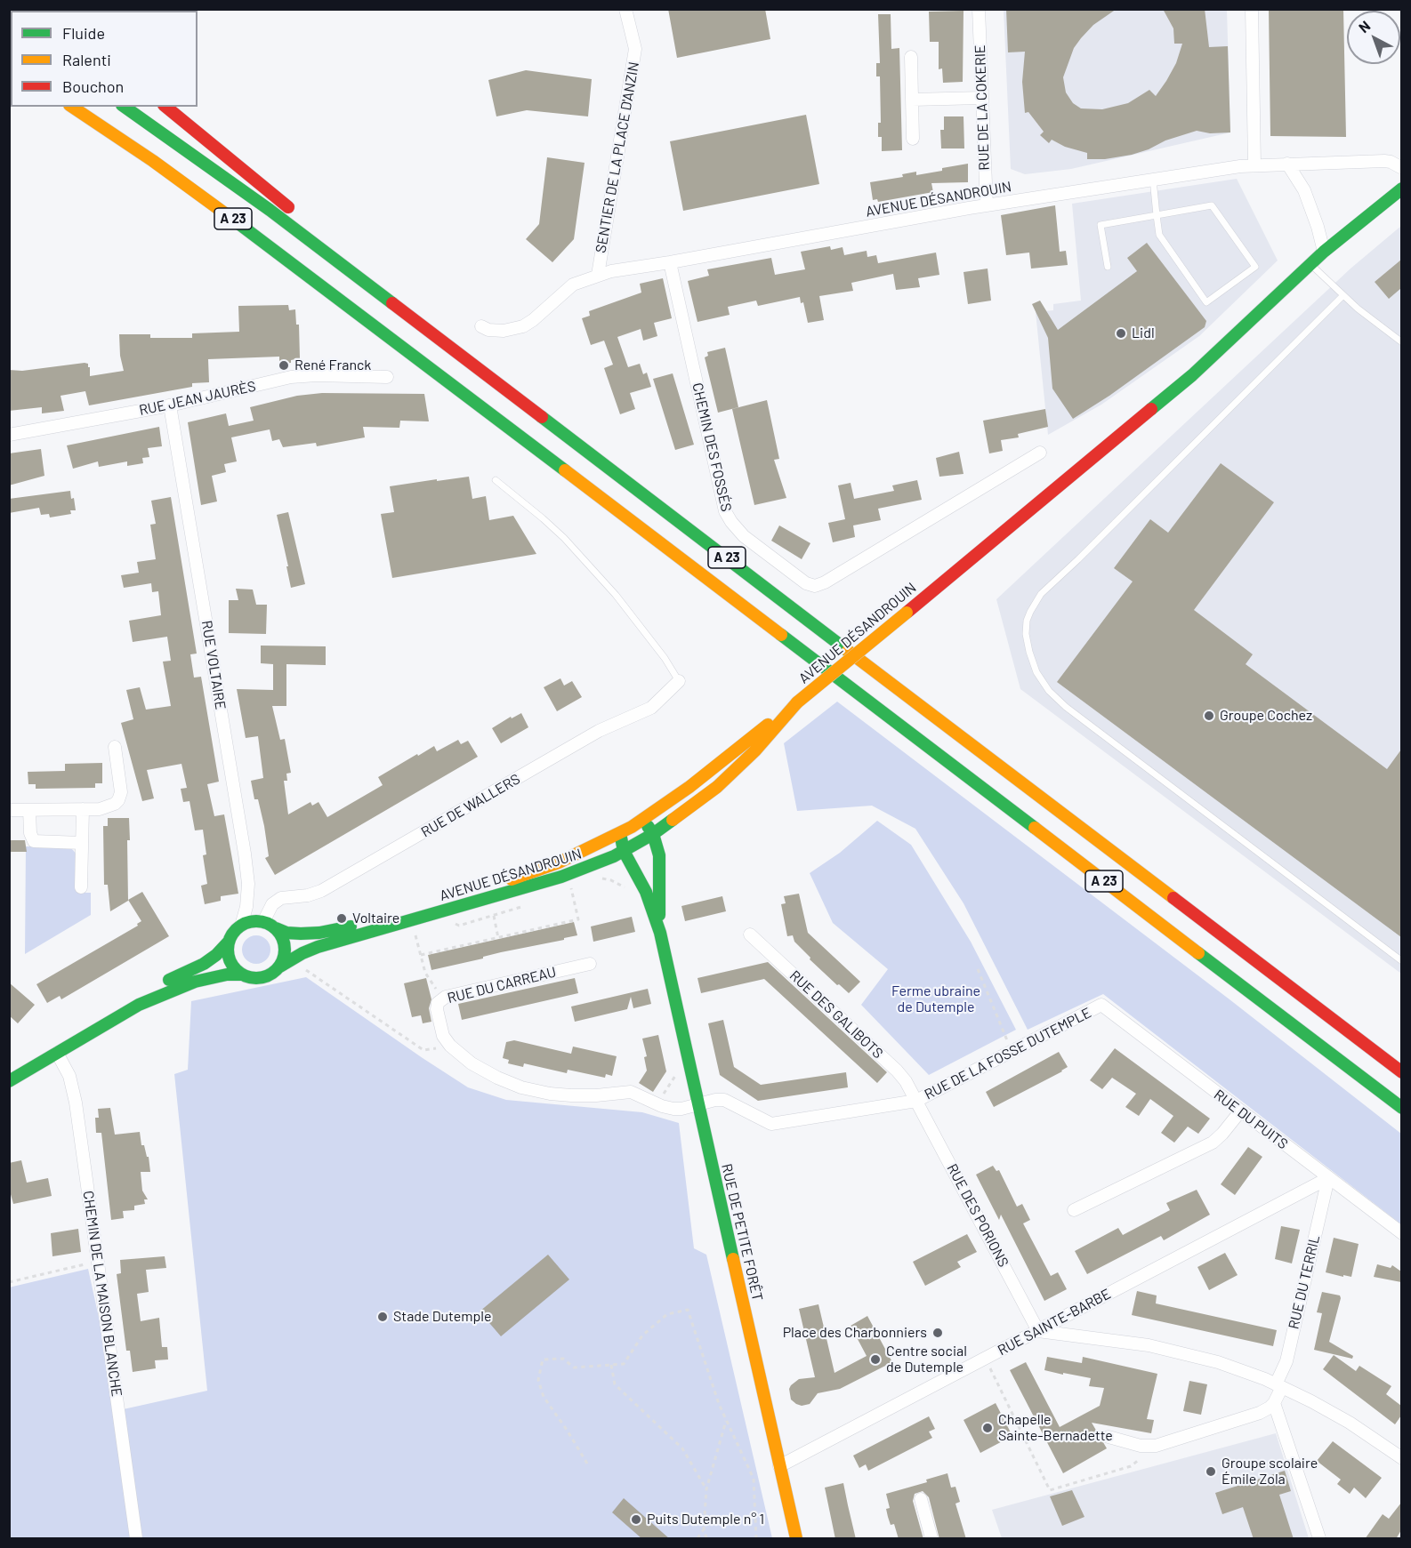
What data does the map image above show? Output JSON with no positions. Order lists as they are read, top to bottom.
{
  "streets": {
    "main road": ["AVENUE DÉSANDROUIN", "A 23", "RUE DE PETITE FORÊT"],
    "street": [
      "RUE DE LA COKERIE",
      "SENTIER DE LA PLACE D'ANZIN",
      "RUE JEAN JAURÈS",
      "CHEMIN DES FOSSÉS",
      "RUE VOLTAIRE",
      "RUE DE WALLERS",
      "RUE DU CARREAU",
      "RUE DES GALIBOTS",
      "RUE DE LA FOSSE DUTEMPLE",
      "RUE DU PUITS",
      "RUE DES PORIONS",
      "RUE DU TERRIL",
      "CHEMIN DE LA MAISON BLANCHE",
      "RUE SAINTE-BARBE"
    ]
  },
  "crossings": [
    ["RUE DE LA COKERIE", "AVENUE DÉSANDROUIN"],
    ["SENTIER DE LA PLACE D'ANZIN", "AVENUE DÉSANDROUIN"],
    ["AVENUE DÉSANDROUIN", "CHEMIN DES FOSSÉS"],
    ["AVENUE DÉSANDROUIN", "RUE VOLTAIRE"],
    ["AVENUE DÉSANDROUIN", "RUE DE WALLERS"],
    ["AVENUE DÉSANDROUIN", "RUE DE PETITE FORÊT"],
    ["RUE JEAN JAURÈS", "RUE VOLTAIRE"],
    ["RUE VOLTAIRE", "RUE DE WALLERS"],
    ["RUE DU CARREAU", "RUE DE LA FOSSE DUTEMPLE"],
    ["RUE DU CARREAU", "RUE DE PETITE FORÊT"],
    ["RUE DES GALIBOTS", "RUE DE LA FOSSE DUTEMPLE"],
    ["RUE DES GALIBOTS", "RUE DES PORIONS"],
    ["RUE DE LA FOSSE DUTEMPLE", "RUE DU PUITS"],
    ["RUE DE LA FOSSE DUTEMPLE", "RUE DES PORIONS"],
    ["RUE DE LA FOSSE DUTEMPLE", "RUE DE PETITE FORÊT"],
    ["RUE DU PUITS", "RUE DU TERRIL"],
    ["RUE DU PUITS", "RUE SAINTE-BARBE"],
    ["RUE DES PORIONS", "RUE SAINTE-BARBE"],
    ["RUE DE PETITE FORÊT", "RUE SAINTE-BARBE"],
    ["RUE DU TERRIL", "RUE SAINTE-BARBE"]
  ],
  "parks": ["Ferme ubraine de Dutemple"],
  "places": [
    "Lidl",
    "René Franck",
    "Groupe Cochez",
    "Voltaire",
    "Stade Dutemple",
    "Place des Charbonniers",
    "Centre social de Dutemple",
    "Chapelle Sainte-Bernadette",
    "Groupe scolaire Émile Zola",
    "Puits Dutemple n° 1"
  ],
  "legend": ["Fluide", "Ralenti", "Bouchon"],
  "north": "top left"
}
